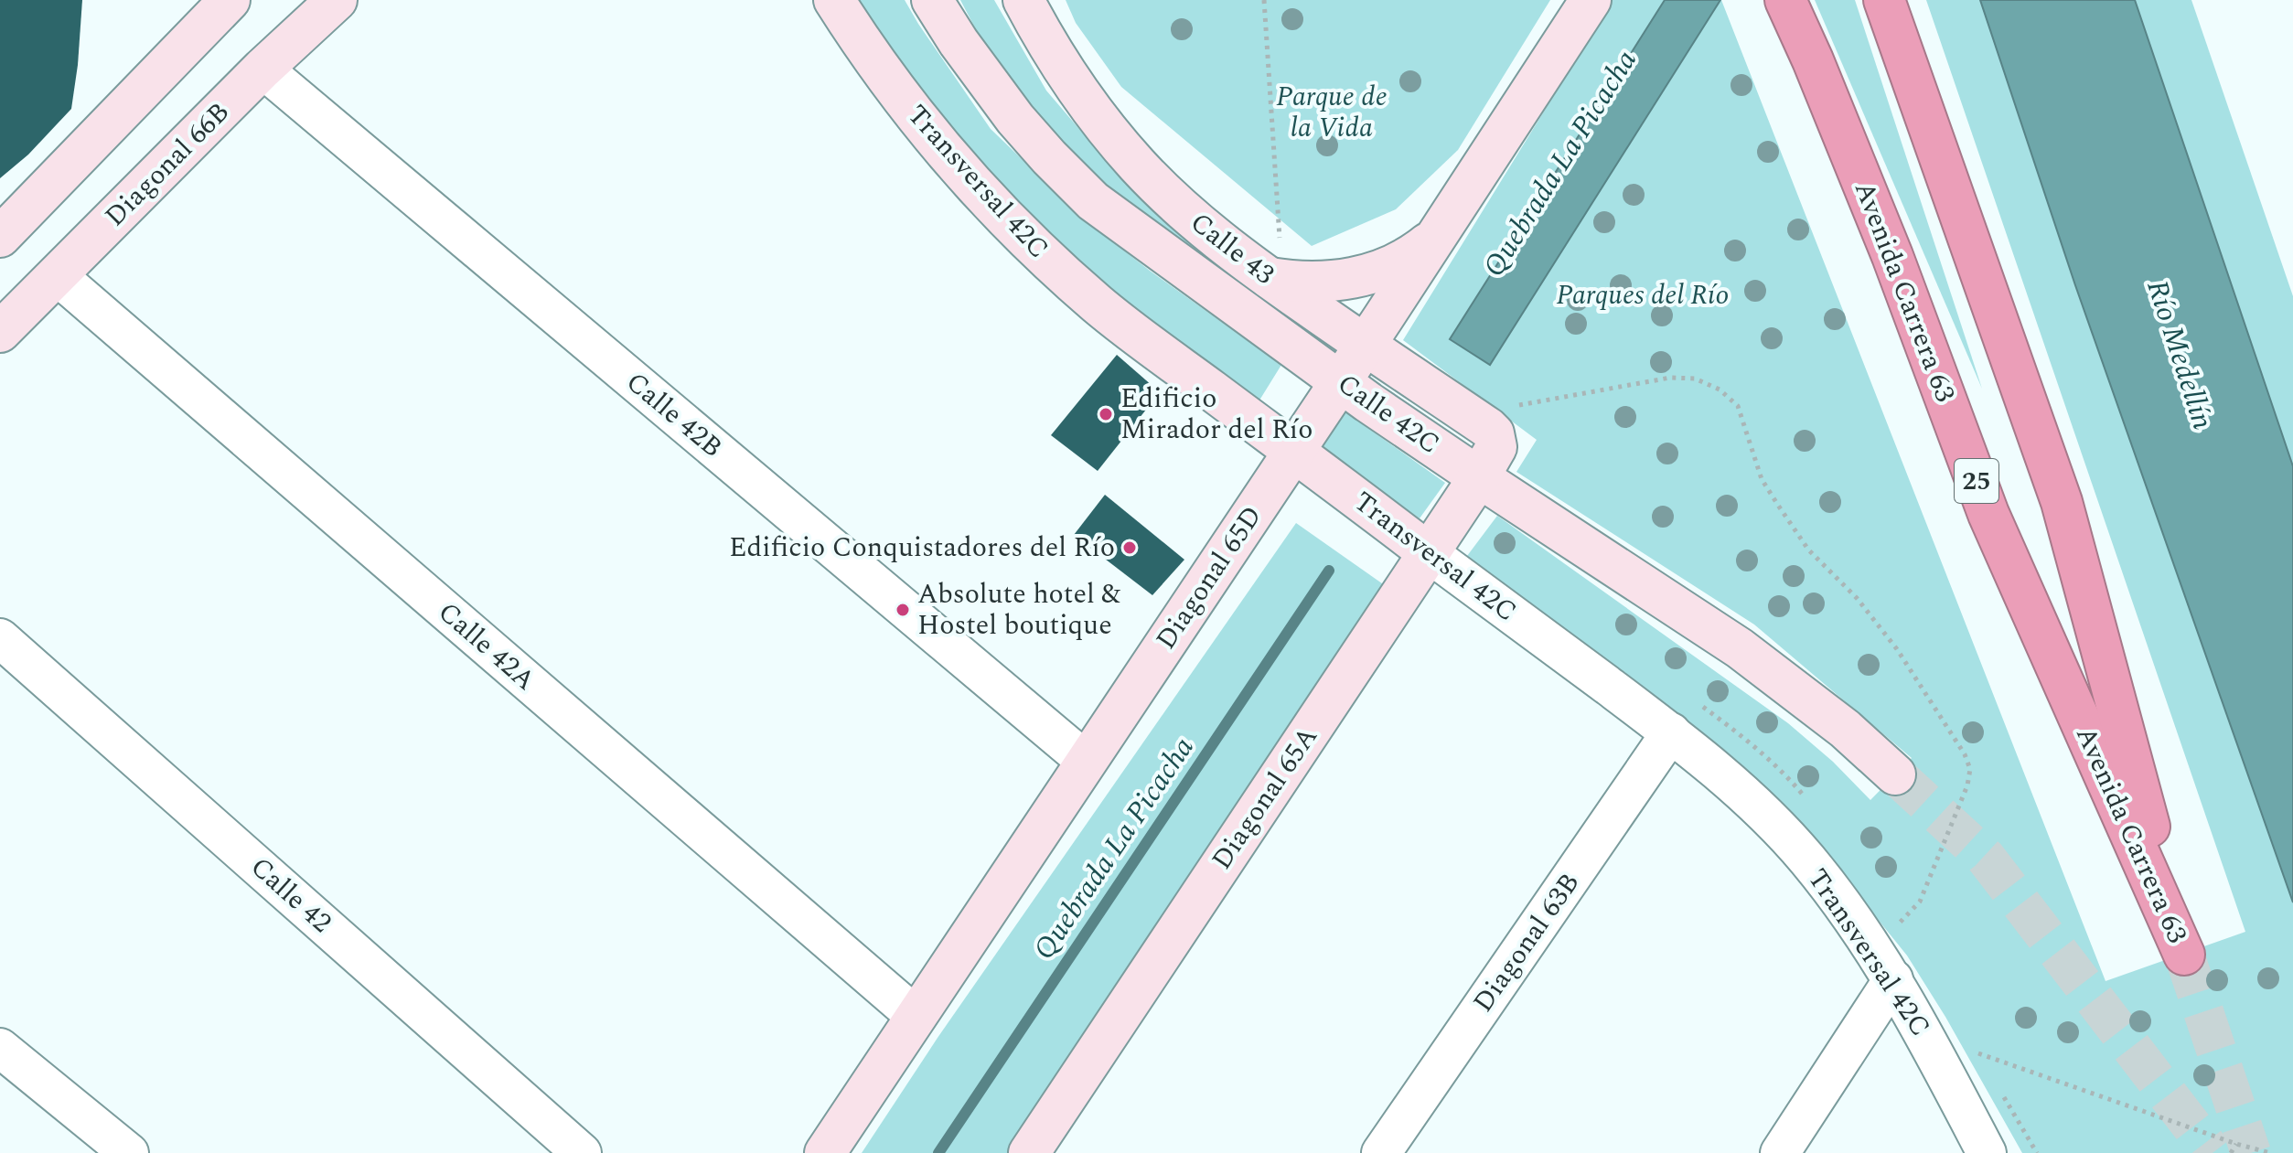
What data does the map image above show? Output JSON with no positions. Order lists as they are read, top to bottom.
{
  "streets": {
    "highway": ["Avenida Carrera 63", "25"],
    "street": [
      "Diagonal 66B",
      "Transversal 42C",
      "Calle 43",
      "Calle 42C",
      "Calle 42B",
      "Diagonal 65D",
      "Calle 42A",
      "Diagonal 65A",
      "Calle 42",
      "Diagonal 63B"
    ]
  },
  "crossings": [
    ["Diagonal 66B", "Calle 42B"],
    ["Diagonal 66B", "Calle 42A"],
    ["Transversal 42C", "Diagonal 65D"],
    ["Transversal 42C", "Diagonal 65A"],
    ["Transversal 42C", "Diagonal 63B"],
    ["Calle 43", "Diagonal 65D"],
    ["Calle 43", "Diagonal 65A"],
    ["Calle 42C", "Diagonal 65D"],
    ["Calle 42C", "Diagonal 65A"],
    ["Calle 42B", "Diagonal 65D"],
    ["Diagonal 65D", "Calle 42A"]
  ],
  "water": ["Quebrada La Picacha", "Río Medellín"],
  "parks": ["Parque de la Vida", "Parques del Río"],
  "places": ["Edificio Mirador del Río", "Edificio Conquistadores del Río", "Absolute hotel & Hostel boutique"]
}
